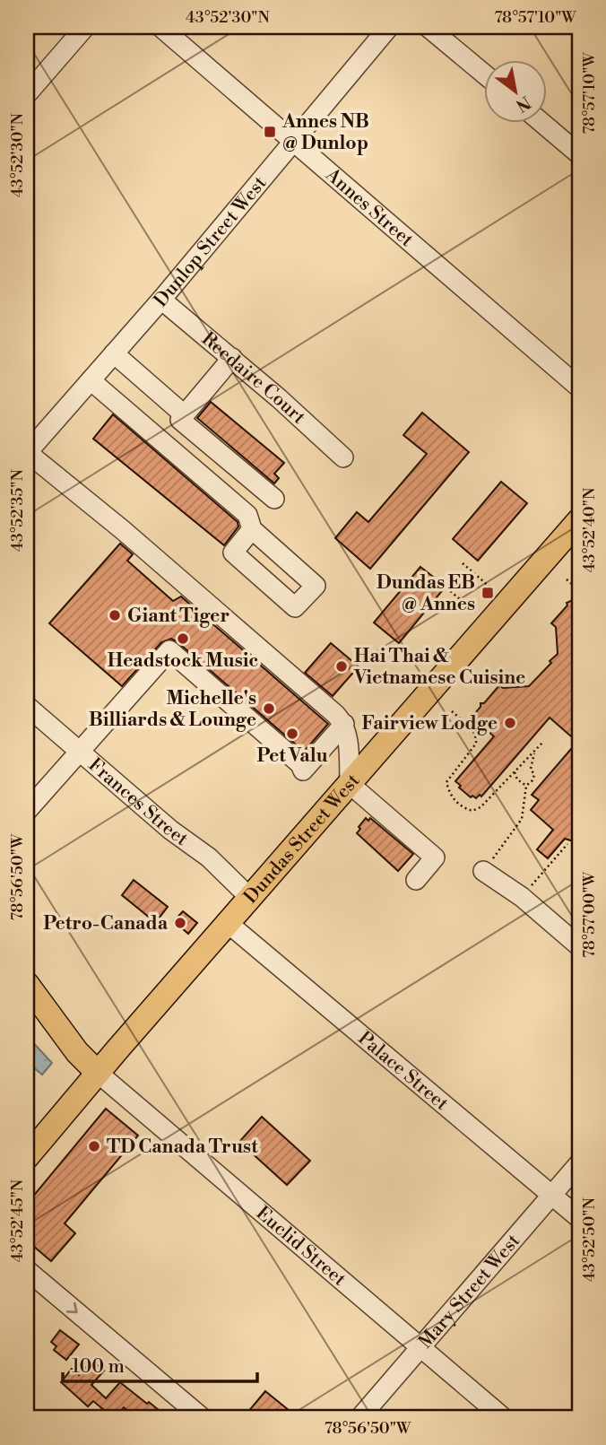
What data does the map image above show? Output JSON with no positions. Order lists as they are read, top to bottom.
{
  "streets": {
    "main road": ["Dundas Street West"],
    "street": [
      "Annes Street",
      "Dunlop Street West",
      "Reedaire Court",
      "Frances Street",
      "Palace Street",
      "Euclid Street",
      "Mary Street West"
    ]
  },
  "crossings": [
    ["Annes Street", "Dunlop Street West"],
    ["Dunlop Street West", "Reedaire Court"],
    ["Frances Street", "Dundas Street West"],
    ["Dundas Street West", "Palace Street"],
    ["Dundas Street West", "Euclid Street"],
    ["Palace Street", "Mary Street West"],
    ["Euclid Street", "Mary Street West"]
  ],
  "places": {
    "transit": ["Annes NB @ Dunlop", "Dundas EB @ Annes"],
    "other": [
      "Giant Tiger",
      "Headstock Music",
      "Hai Thai & Vietnamese Cuisine",
      "Michelle's Billiards & Lounge",
      "Fairview Lodge",
      "Pet Valu",
      "Petro-Canada",
      "TD Canada Trust"
    ]
  },
  "scale_bar": "100 m",
  "north": "bottom right",
  "coordinates": [
    "43°52'30\"N",
    "78°57'10\"W",
    "43°52'35\"N",
    "43°52'40\"N",
    "78°56'50\"W",
    "78°57'00\"W",
    "43°52'45\"N",
    "43°52'50\"N"
  ]
}
